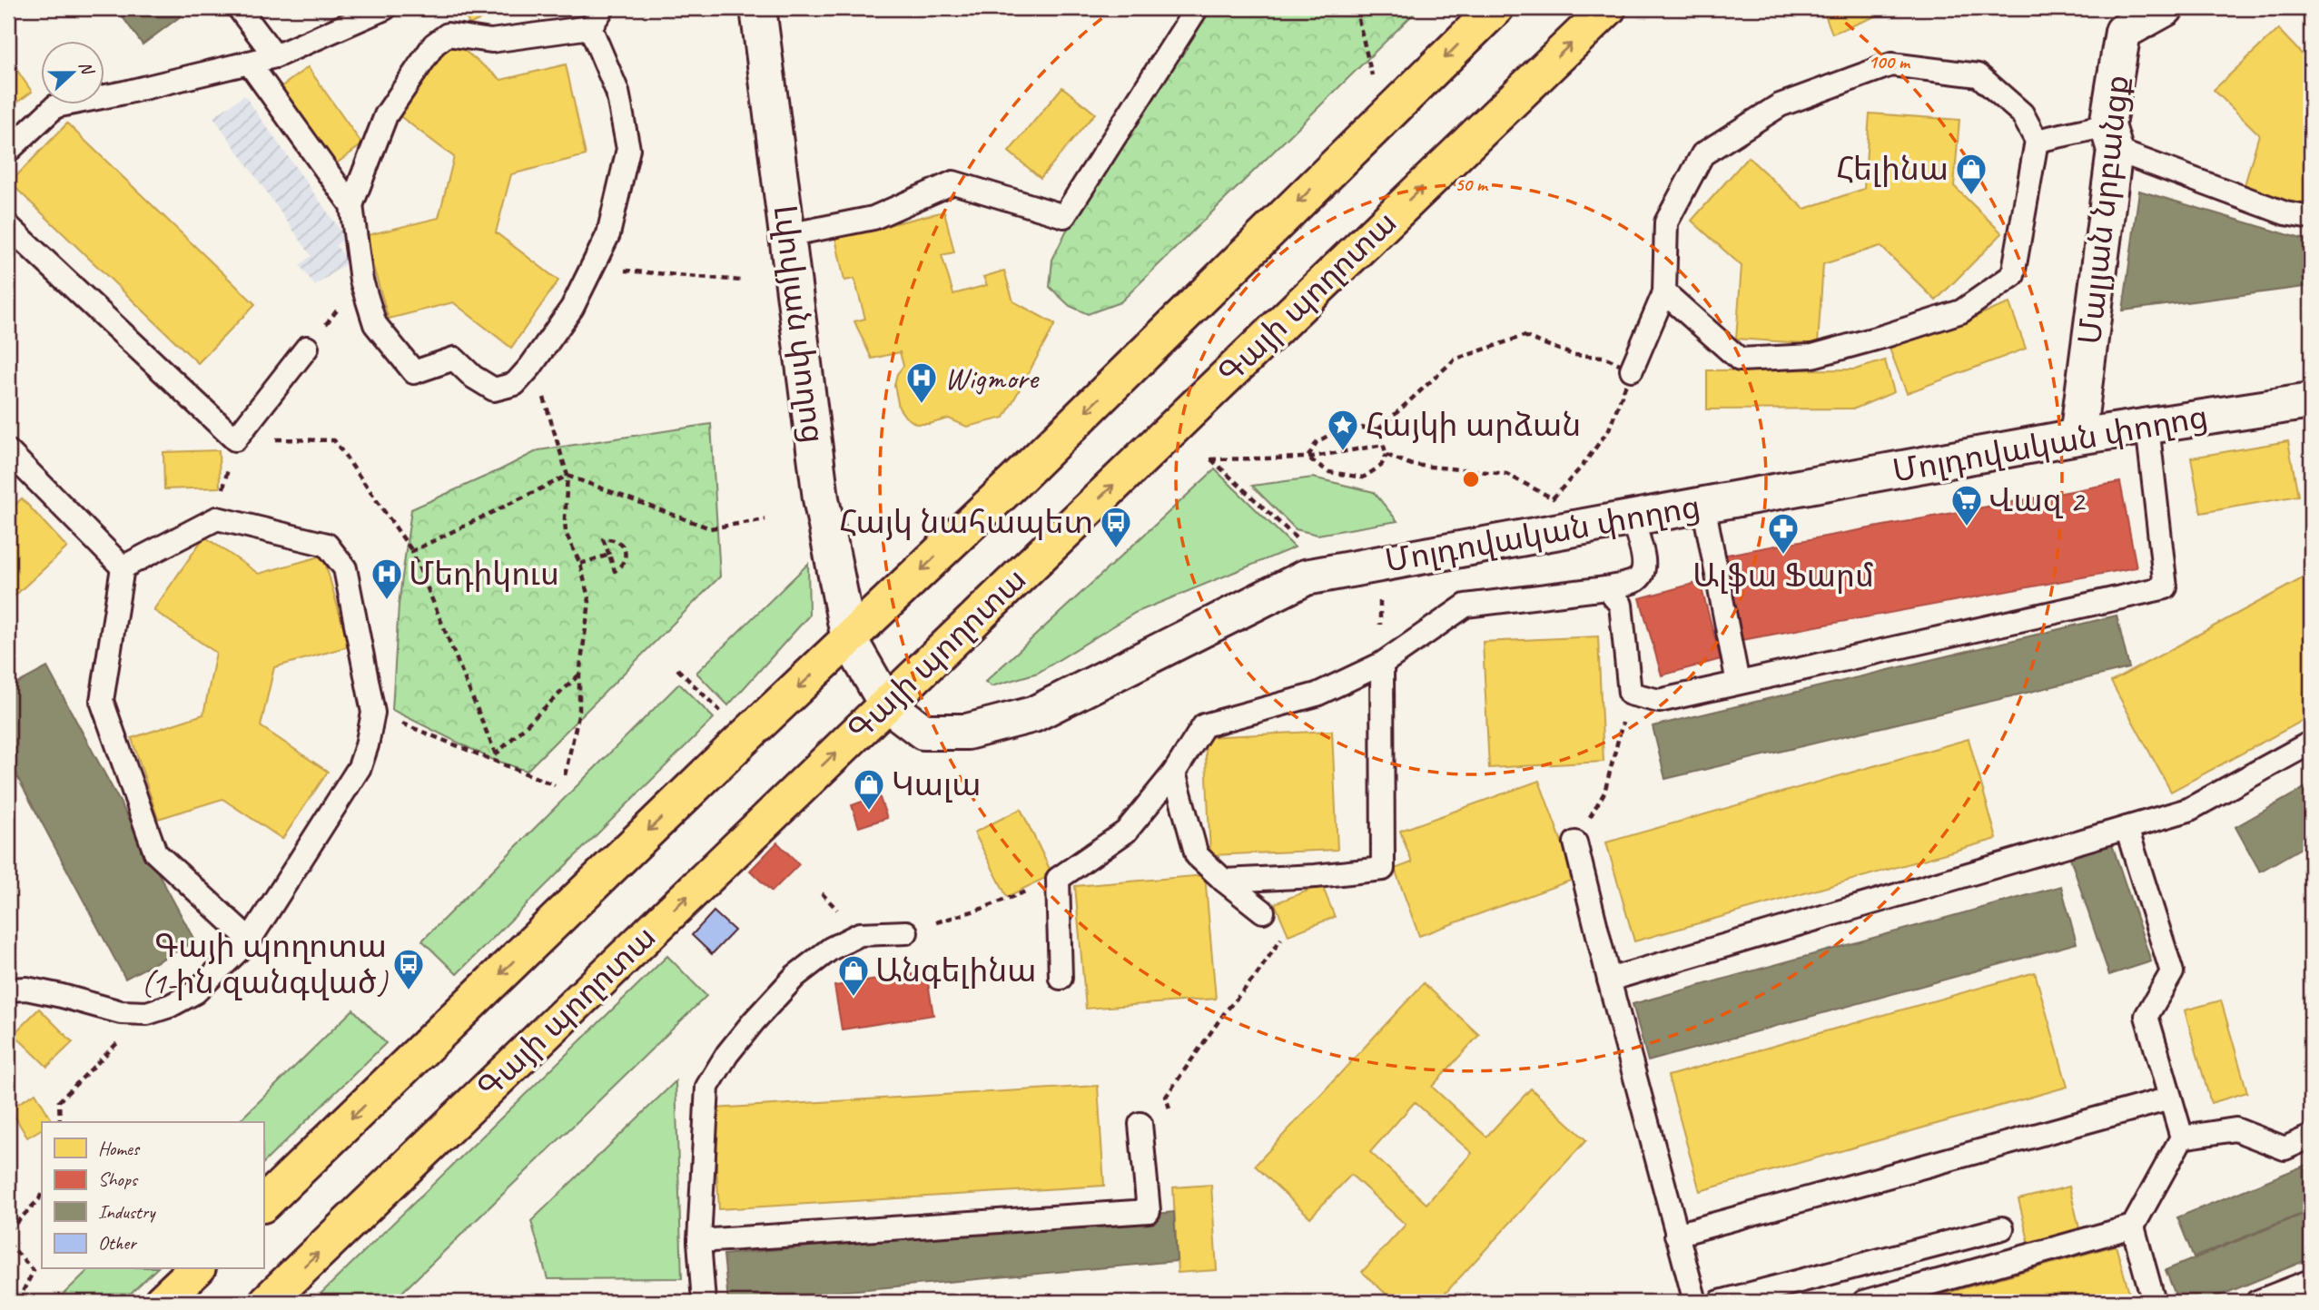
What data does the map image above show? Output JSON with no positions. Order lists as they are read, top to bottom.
{
  "streets": {
    "main road": ["Գայի պողոտա"],
    "street": ["Մալյան նրբանցք", "Լվովյան փողոց", "Մոլդովական փողոց"]
  },
  "crossings": [
    ["Մալյան նրբանցք", "Մոլդովական փողոց"],
    ["Գայի պողոտա", "Մոլդովական փողոց"],
    ["Լվովյան փողոց", "Մոլդովական փողոց"]
  ],
  "places": {
    "shop": ["Հելինա", "Կալա", "Անգելինա"],
    "hospital": ["Wigmore", "Մեդիկուս"],
    "place": ["Հայկի արձան"],
    "supermarket": ["Վազ 2"],
    "bus stop": ["Հայկ նահապետ", "Գայի պողոտա (1-ին զանգված)"],
    "pharmacy": ["Ալֆա Ֆարմ"]
  },
  "legend": [
    "Homes",
    "Shops",
    "Industry",
    "Other"
  ],
  "north": "right",
  "rings": ["100 m", "50 m"]
}
